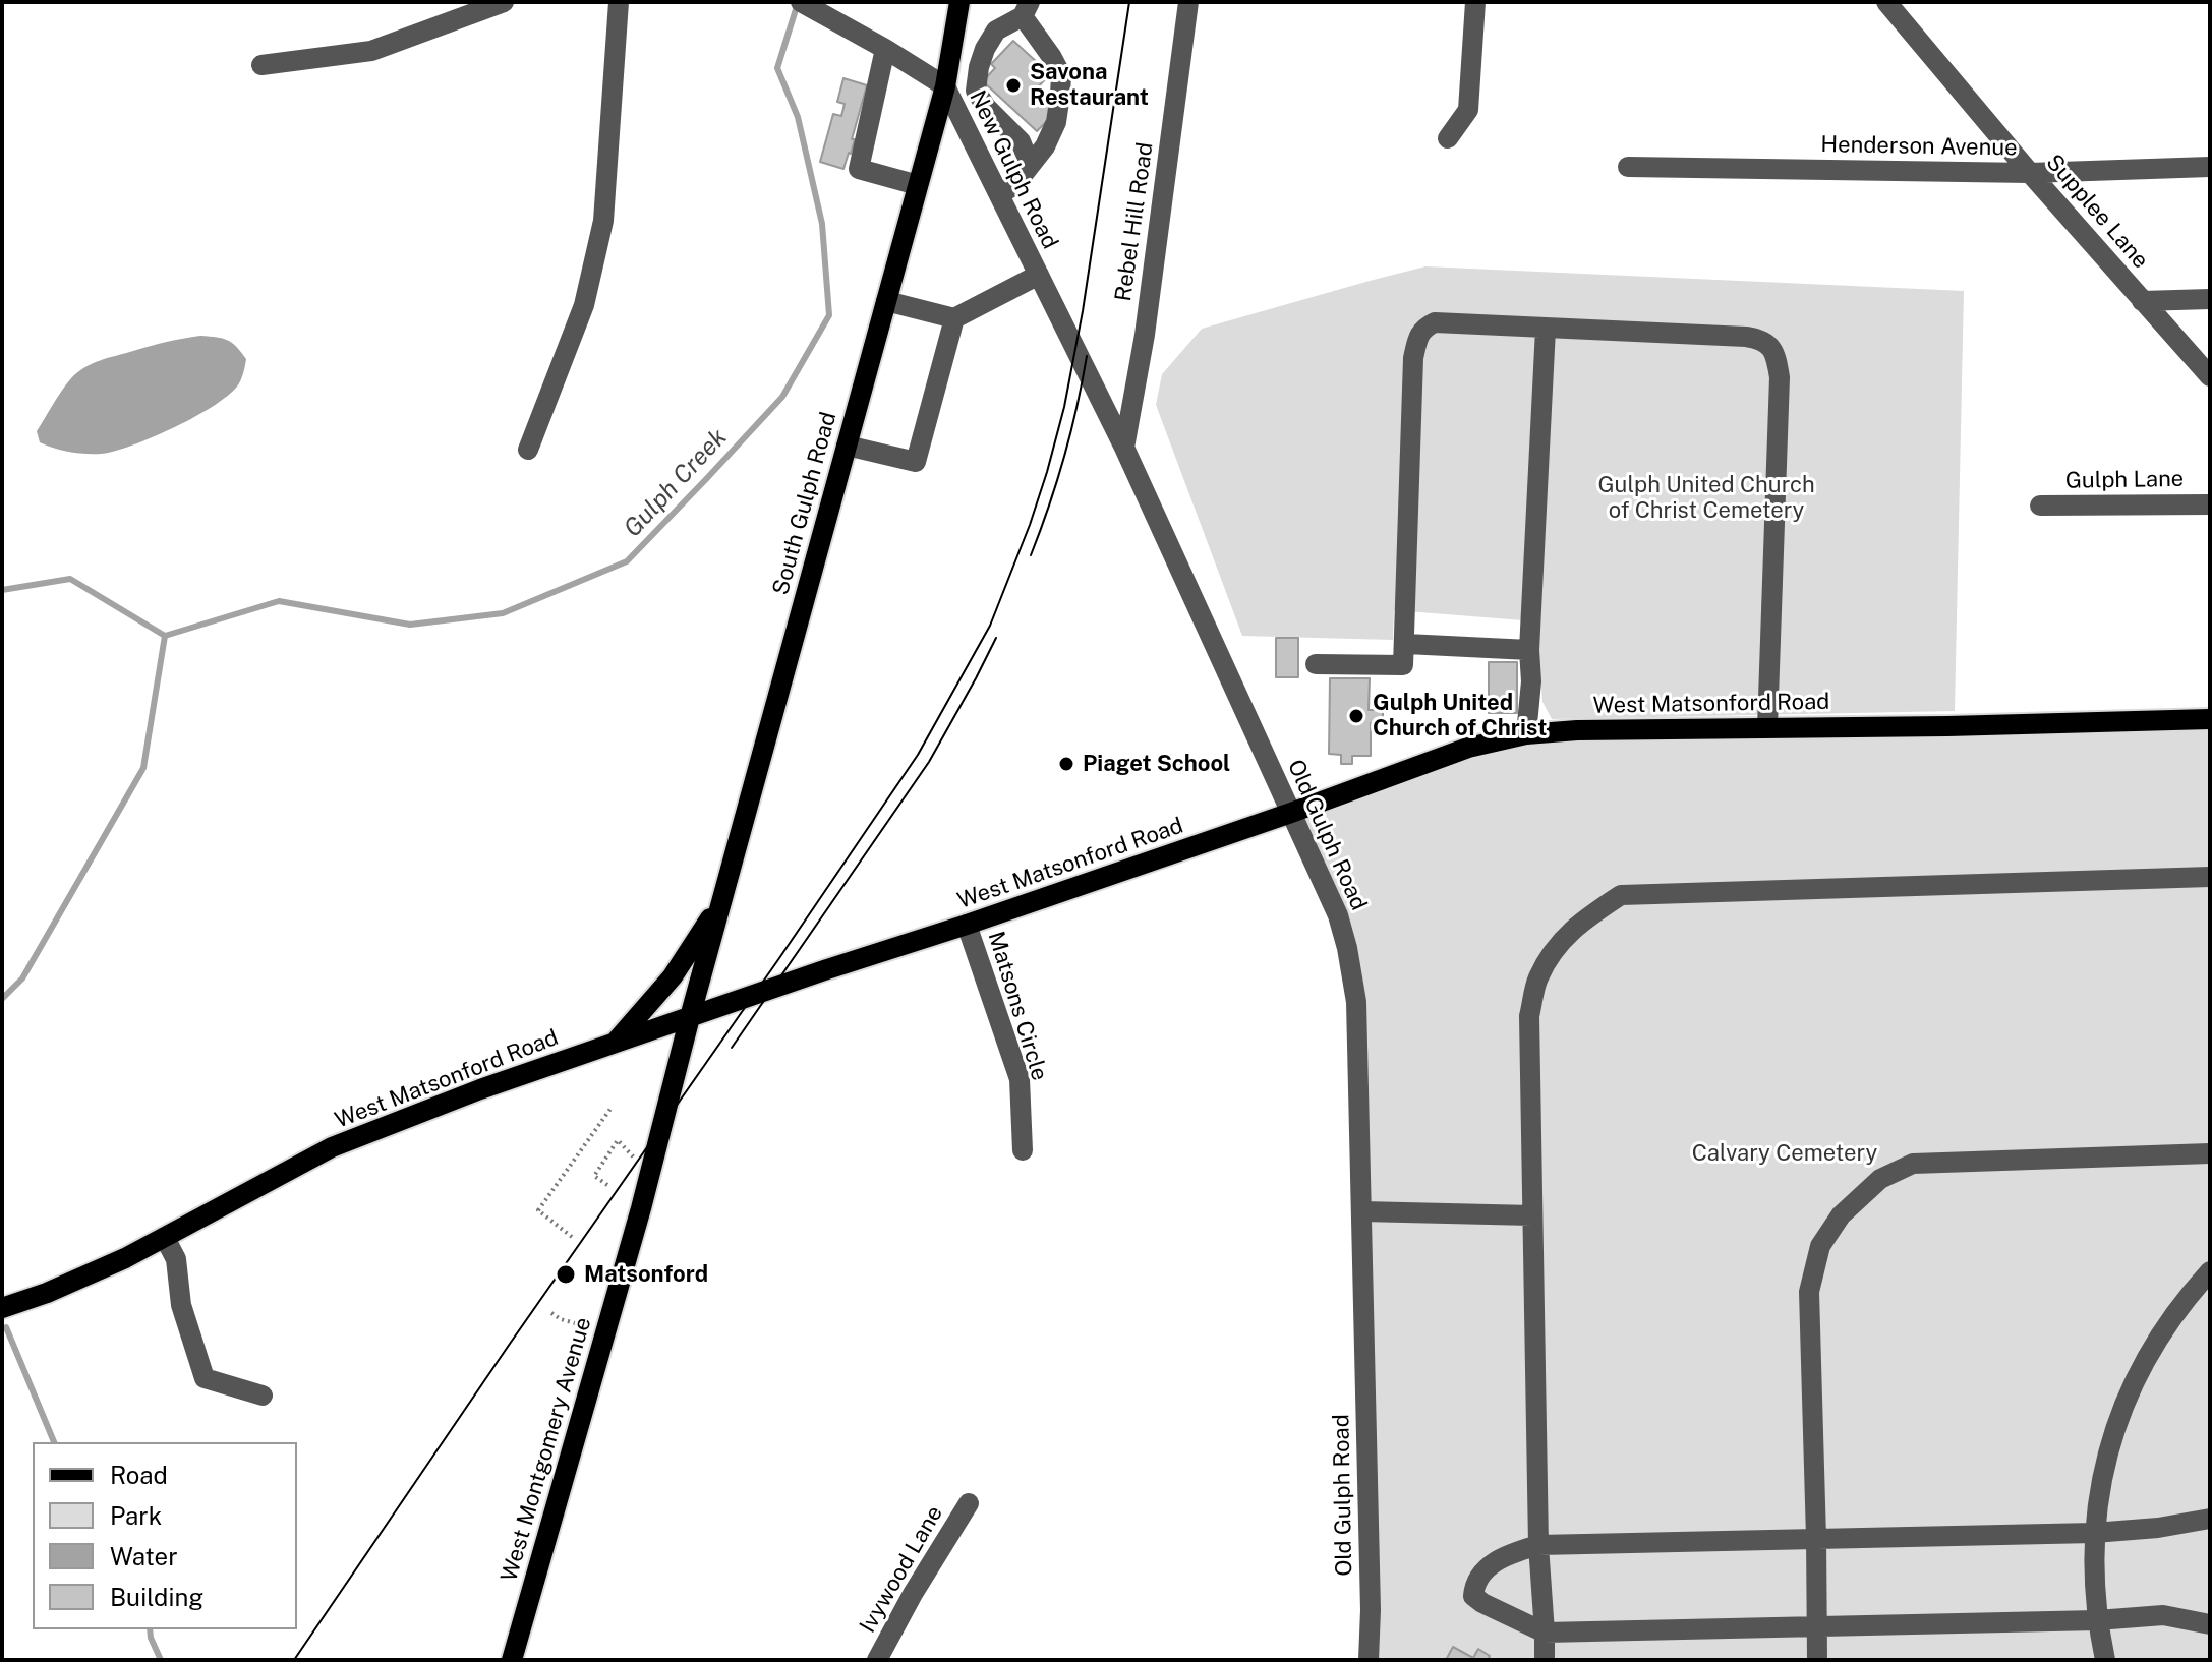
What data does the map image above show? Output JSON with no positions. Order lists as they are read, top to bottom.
{
  "streets": {
    "main road": ["South Gulph Road", "West Matsonford Road", "West Montgomery Avenue"],
    "street": [
      "Henderson Avenue",
      "New Gulph Road",
      "Supplee Lane",
      "Rebel Hill Road",
      "Gulph Lane",
      "Old Gulph Road",
      "Matsons Circle",
      "Ivywood Lane"
    ]
  },
  "crossings": [
    ["Henderson Avenue", "Supplee Lane"],
    ["New Gulph Road", "South Gulph Road"],
    ["New Gulph Road", "Old Gulph Road"],
    ["Rebel Hill Road", "Old Gulph Road"],
    ["South Gulph Road", "West Matsonford Road"],
    ["South Gulph Road", "West Montgomery Avenue"],
    ["West Matsonford Road", "Old Gulph Road"],
    ["West Matsonford Road", "Matsons Circle"],
    ["West Matsonford Road", "West Montgomery Avenue"]
  ],
  "water": ["Gulph Creek"],
  "parks": ["Gulph United Church of Christ Cemetery", "Calvary Cemetery"],
  "places": [
    "Savona Restaurant",
    "Gulph United Church of Christ",
    "Piaget School",
    "Matsonford"
  ],
  "legend": [
    "Road",
    "Park",
    "Water",
    "Building"
  ]
}
